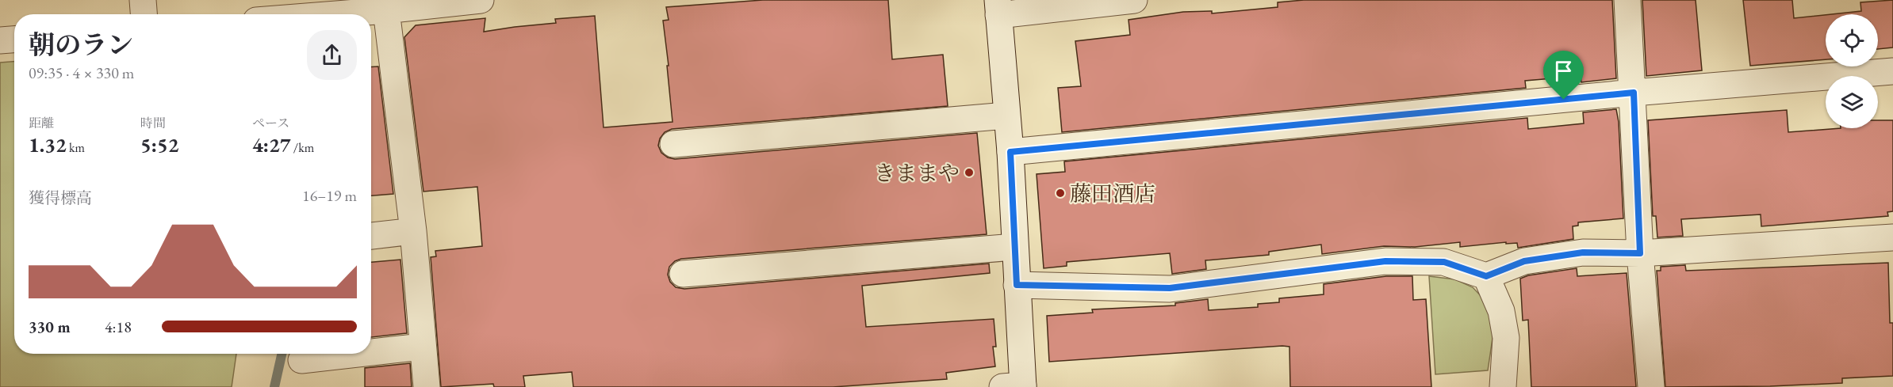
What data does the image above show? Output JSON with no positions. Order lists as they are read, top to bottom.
{
  "places": ["きままや", "藤田酒店"],
  "page": {
    "heading": ["朝のラン", "09:35 · 4 × 330 m"],
    "stats": [
      ["距離", "1.32 km"],
      ["時間", "5:52"],
      ["ペース", "4:27 /km"]
    ],
    "chart": ["獲得標高", "16–19 m"],
    "list": [
      {
        "name": "330 m",
        "note": "4:18"
      }
    ]
  }
}
